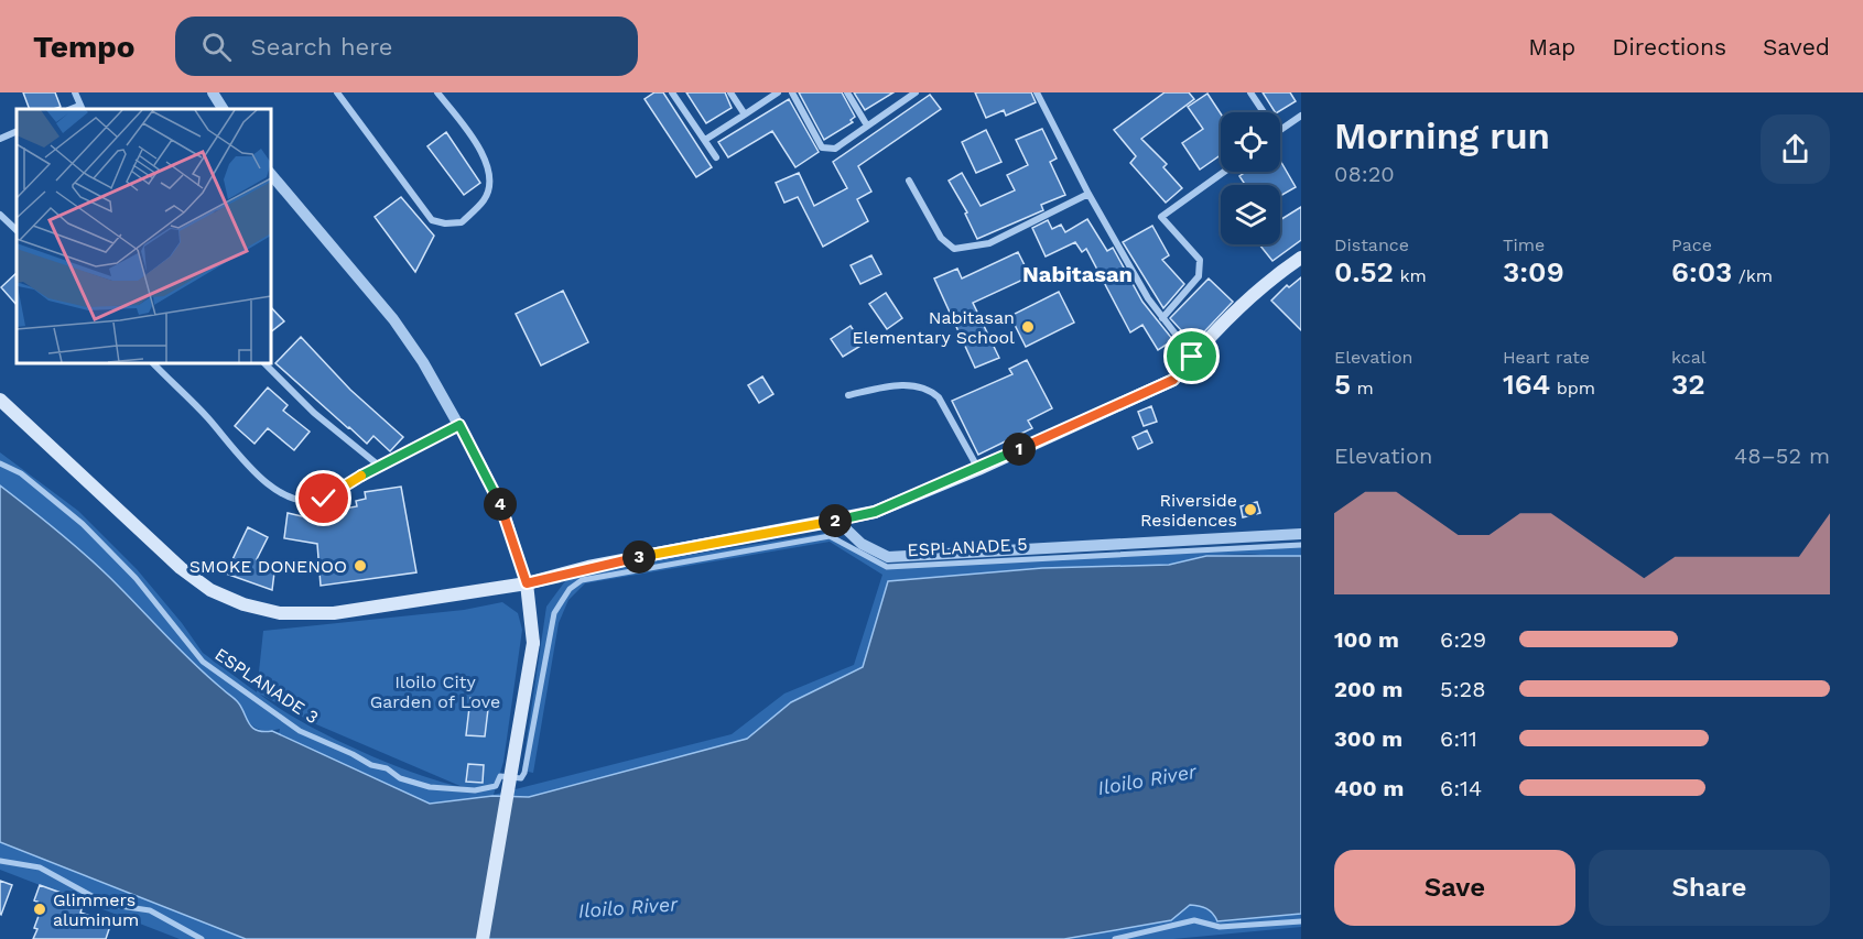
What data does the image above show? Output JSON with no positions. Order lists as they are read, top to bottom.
{
  "streets": {
    "street": ["ESPLANADE 5", "ESPLANADE 3"]
  },
  "crossings": [
    ["ESPLANADE 5", "ESPLANADE 3"]
  ],
  "districts": ["Nabitasan"],
  "water": ["Iloilo River"],
  "parks": ["Iloilo City Garden of Love"],
  "places": [
    "Nabitasan Elementary School",
    "Riverside Residences",
    "SMOKE DONENOO",
    "Glimmers aluminum"
  ],
  "page": {
    "header": "Tempo",
    "search": "Search here",
    "nav": ["Map", "Directions", "Saved"],
    "heading": ["Morning run", "08:20"],
    "stats": [
      ["Distance", "0.52 km"],
      ["Time", "3:09"],
      ["Pace", "6:03 /km"],
      ["Elevation", "5 m"],
      ["Heart rate", "164 bpm"],
      ["kcal", "32"]
    ],
    "chart": ["Elevation", "48–52 m"],
    "pins": [
      "1",
      "4",
      "2",
      "3"
    ],
    "list": [
      {
        "name": "100 m",
        "note": "6:29"
      },
      {
        "name": "200 m",
        "note": "5:28"
      },
      {
        "name": "300 m",
        "note": "6:11"
      },
      {
        "name": "400 m",
        "note": "6:14"
      }
    ],
    "buttons": ["Save", "Share"]
  }
}
